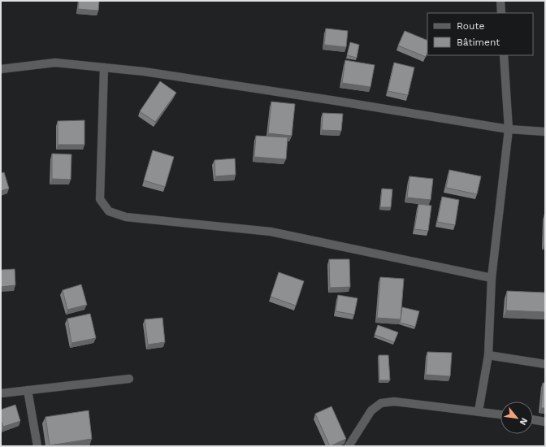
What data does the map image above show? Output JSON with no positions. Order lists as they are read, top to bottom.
{
  "legend": ["Route", "Bâtiment"],
  "north": "bottom right"
}
